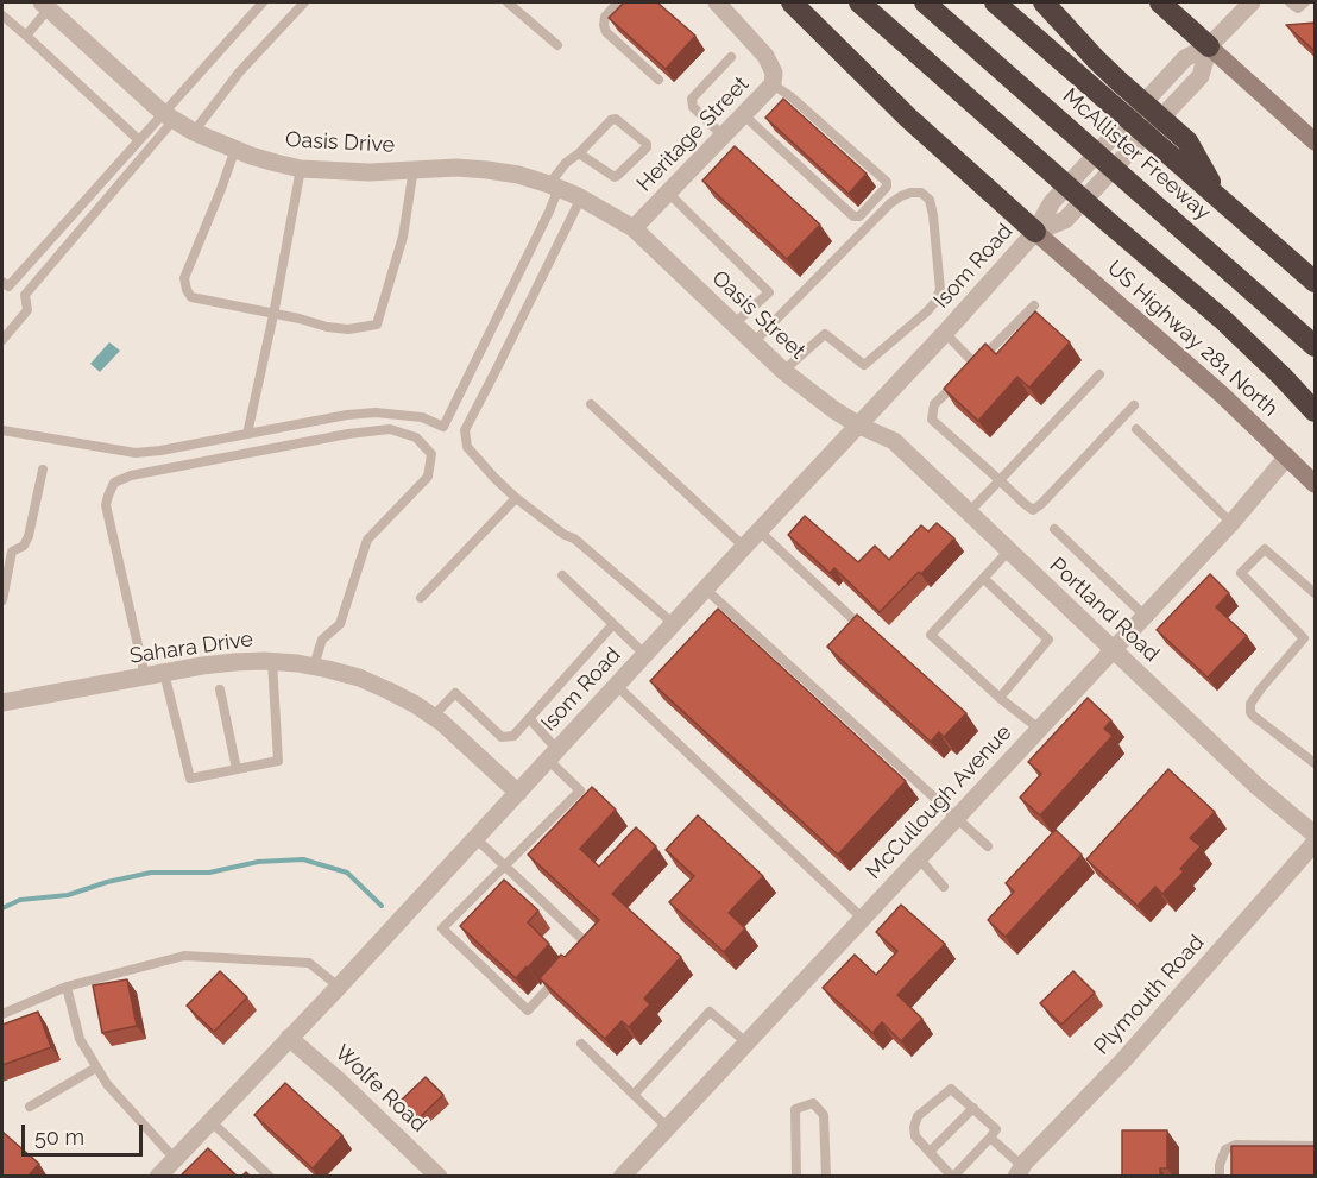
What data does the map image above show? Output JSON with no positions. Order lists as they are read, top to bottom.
{
  "streets": {
    "highway": ["McAllister Freeway"],
    "main road": ["US Highway 281 North"],
    "street": [
      "Heritage Street",
      "Oasis Drive",
      "Isom Road",
      "Oasis Street",
      "Portland Road",
      "Sahara Drive",
      "McCullough Avenue",
      "Plymouth Road",
      "Wolfe Road"
    ]
  },
  "crossings": [
    ["Heritage Street", "Oasis Drive"],
    ["Heritage Street", "Oasis Street"],
    ["Oasis Drive", "Oasis Street"],
    ["Isom Road", "Oasis Street"],
    ["Isom Road", "US Highway 281 North"],
    ["Isom Road", "Portland Road"],
    ["Isom Road", "Sahara Drive"],
    ["Isom Road", "Wolfe Road"],
    ["Oasis Street", "Portland Road"],
    ["US Highway 281 North", "McCullough Avenue"],
    ["Portland Road", "McCullough Avenue"]
  ],
  "scale_bar": "50 m"
}
